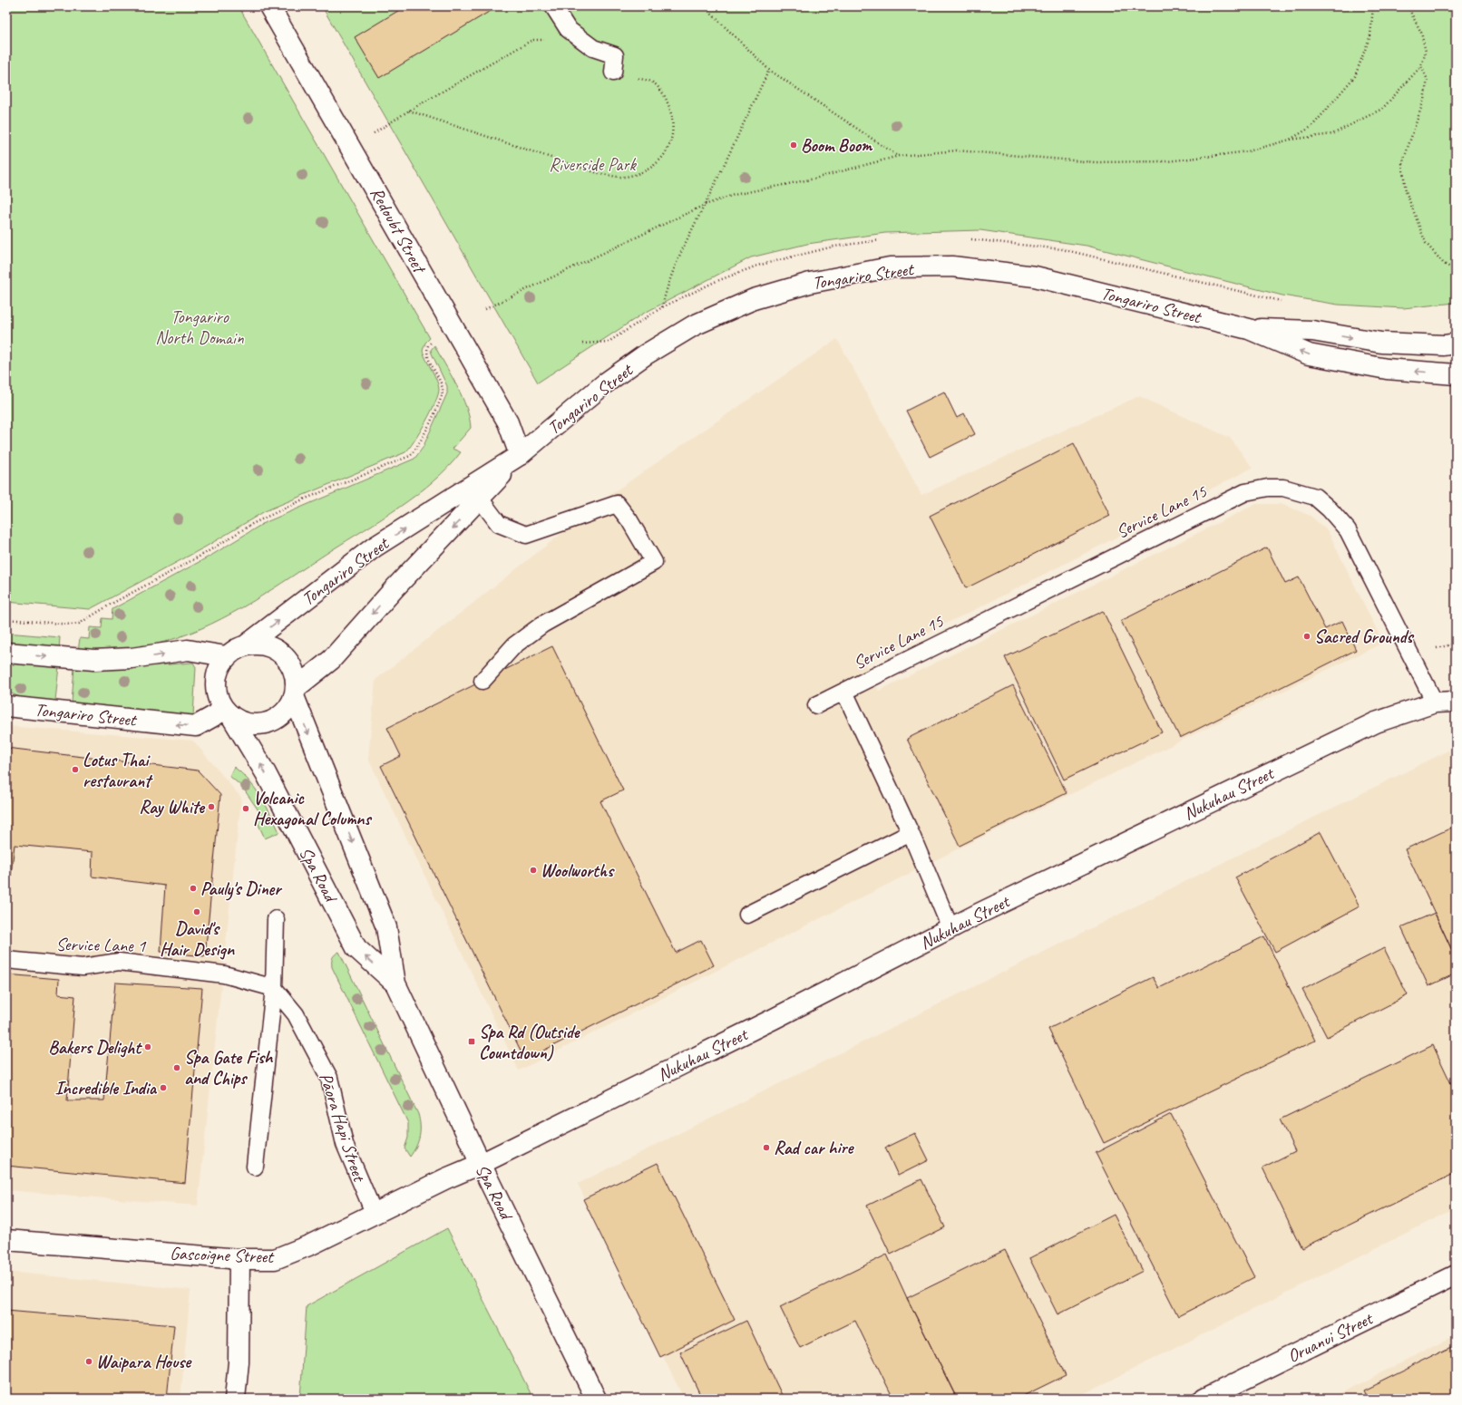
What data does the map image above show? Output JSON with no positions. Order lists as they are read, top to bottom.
{
  "streets": {
    "main road": [
      "Redoubt Street",
      "Tongariro Street",
      "Nukuhau Street",
      "Spa Road",
      "Gascoigne Street",
      "Oruanui Street"
    ],
    "lane": ["Service Lane 15", "Service Lane 1", "Pāora Hapi Street"]
  },
  "crossings": [
    ["Redoubt Street", "Tongariro Street"],
    ["Tongariro Street", "Spa Road"],
    ["Service Lane 15", "Nukuhau Street"],
    ["Nukuhau Street", "Spa Road"],
    ["Nukuhau Street", "Gascoigne Street"],
    ["Spa Road", "Gascoigne Street"],
    ["Service Lane 1", "Pāora Hapi Street"],
    ["Pāora Hapi Street", "Gascoigne Street"]
  ],
  "parks": ["Riverside Park", "Tongariro North Domain"],
  "places": {
    "other": [
      "Boom Boom",
      "Sacred Grounds",
      "Lotus Thai restaurant",
      "Ray White",
      "Volcanic Hexagonal Columns",
      "Woolworths",
      "Pauly's Diner",
      "David's Hair Design",
      "Bakers Delight",
      "Spa Gate Fish and Chips",
      "Incredible India",
      "Rad car hire",
      "Waipara House"
    ],
    "transit": ["Spa Rd (Outside Countdown)"]
  }
}
